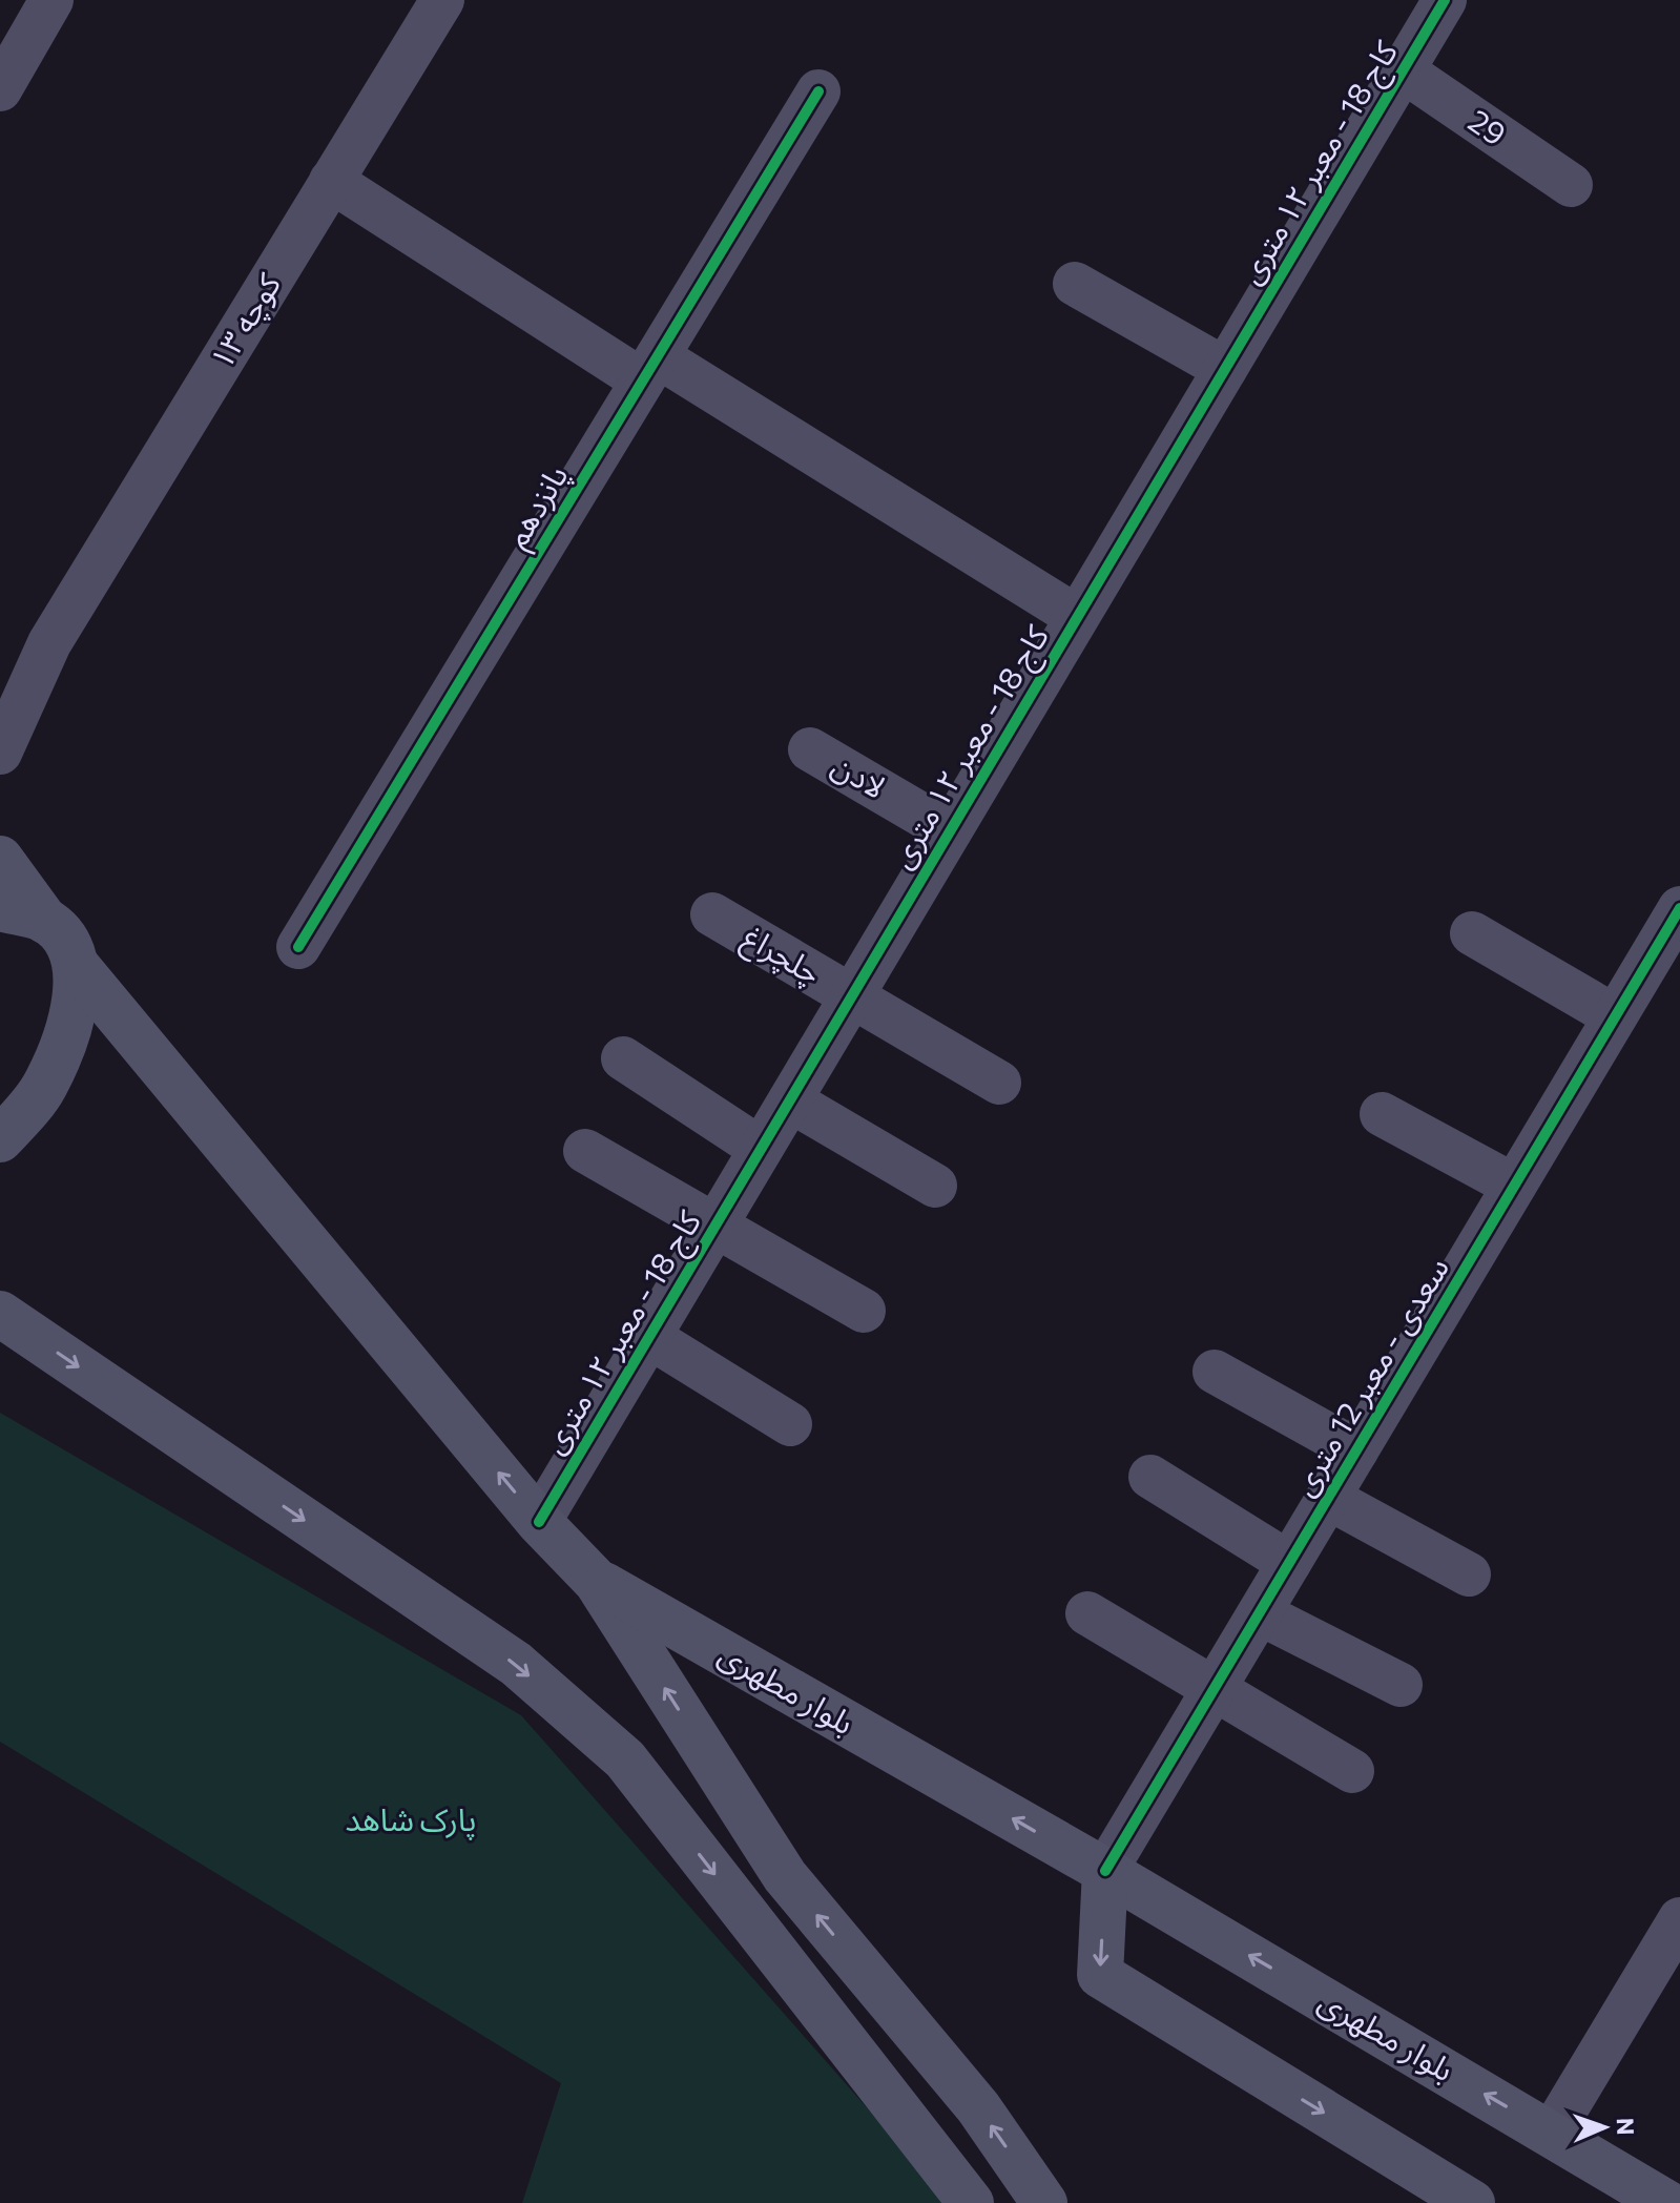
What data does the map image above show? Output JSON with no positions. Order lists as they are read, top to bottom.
{
  "streets": {
    "main road": ["بلوار مطهری"],
    "street": [
      "29",
      "کاج 18 - معبر ۱۲ متری",
      "کوچه ۱۳",
      "پانزدهم",
      "لادن",
      "چلچراغ",
      "سعدی - معبر 12 متری"
    ]
  },
  "crossings": [
    ["29", "کاج 18 - معبر ۱۲ متری"],
    ["کاج 18 - معبر ۱۲ متری", "لادن"],
    ["کاج 18 - معبر ۱۲ متری", "چلچراغ"],
    ["سعدی - معبر 12 متری", "بلوار مطهری"]
  ],
  "parks": ["پارک شاهد"],
  "north": "right"
}
